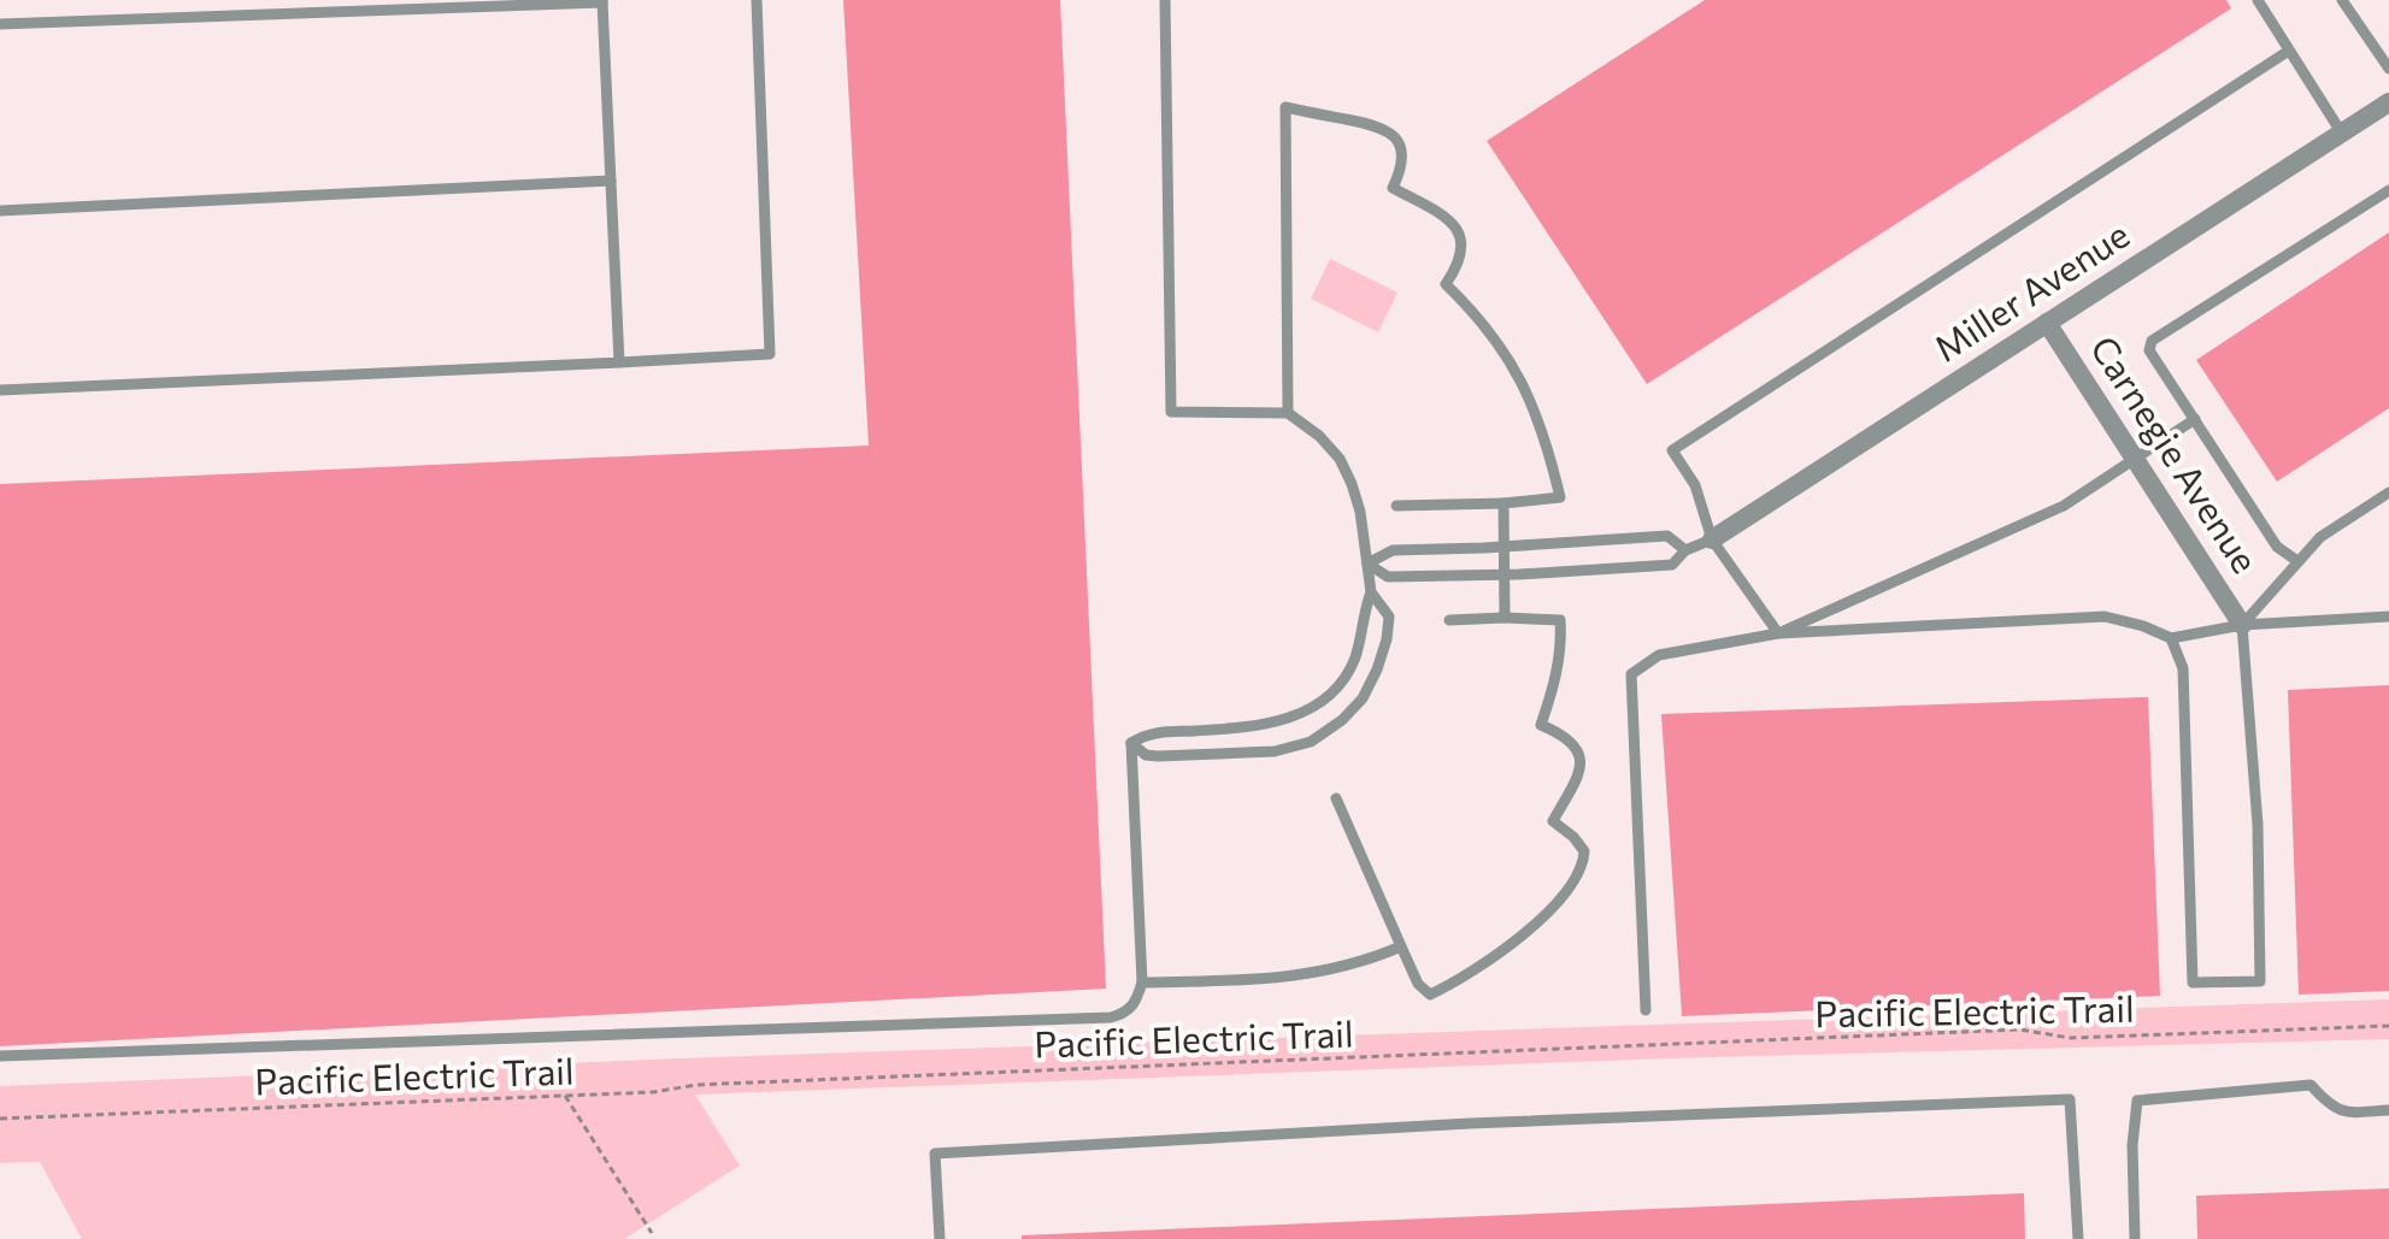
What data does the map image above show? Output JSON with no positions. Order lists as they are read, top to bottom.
{
  "streets": {
    "street": ["Miller Avenue", "Carnegie Avenue"],
    "path": ["Pacific Electric Trail"]
  },
  "crossings": [
    ["Miller Avenue", "Carnegie Avenue"]
  ]
}
